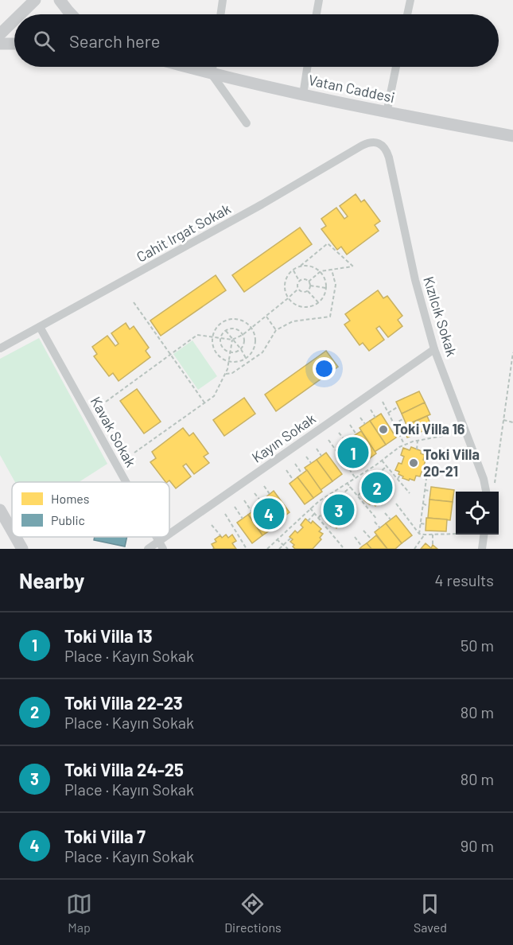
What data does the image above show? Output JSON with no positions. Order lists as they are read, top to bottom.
{
  "streets": {
    "street": [
      "Vatan Caddesi",
      "Cahit Irgat Sokak",
      "Kızılcık Sokak",
      "Kavak Sokak",
      "Kayın Sokak"
    ]
  },
  "crossings": [
    ["Cahit Irgat Sokak", "Kızılcık Sokak"],
    ["Cahit Irgat Sokak", "Kavak Sokak"],
    ["Kızılcık Sokak", "Kayın Sokak"]
  ],
  "places": ["Toki Villa 16", "Toki Villa 20-21"],
  "legend": ["Homes", "Public"],
  "page": {
    "search": "Search here",
    "pins": [
      "1",
      "2",
      "3",
      "4"
    ],
    "heading": ["Nearby", "4 results"],
    "list": [
      {
        "mark": "1",
        "name": "Toki Villa 13",
        "note": "Place · Kayın Sokak",
        "value": "50 m"
      },
      {
        "mark": "2",
        "name": "Toki Villa 22-23",
        "note": "Place · Kayın Sokak",
        "value": "80 m"
      },
      {
        "mark": "3",
        "name": "Toki Villa 24-25",
        "note": "Place · Kayın Sokak",
        "value": "80 m"
      },
      {
        "mark": "4",
        "name": "Toki Villa 7",
        "note": "Place · Kayın Sokak",
        "value": "90 m"
      }
    ],
    "nav": ["Map", "Directions", "Saved"]
  }
}
